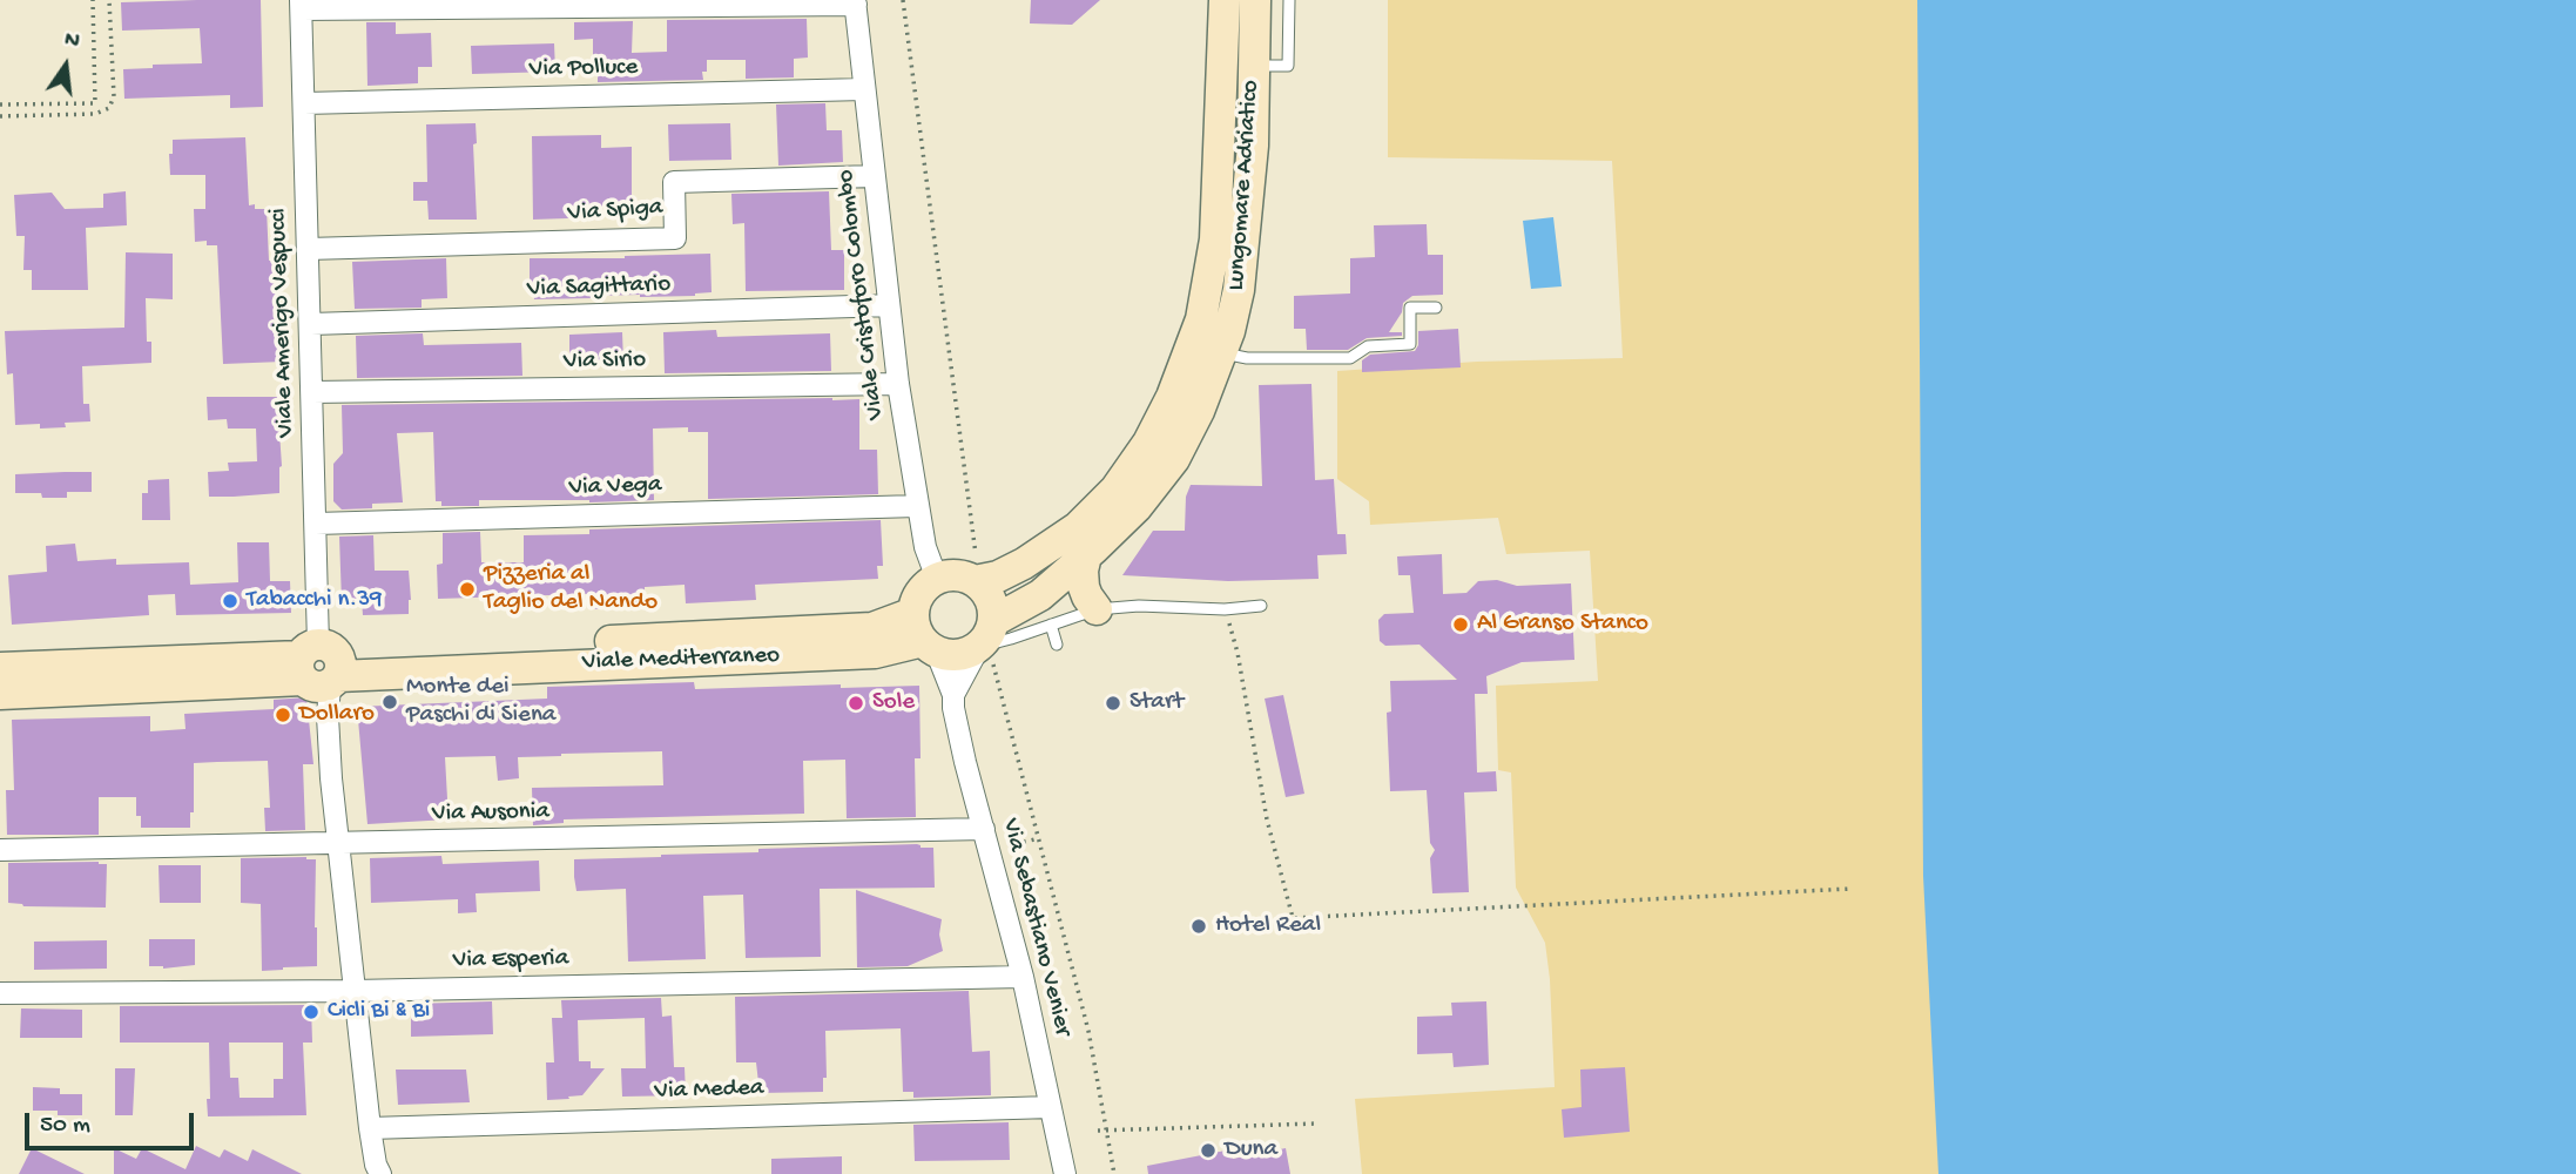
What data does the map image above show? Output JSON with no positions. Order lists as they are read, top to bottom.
{
  "streets": {
    "street": [
      "Via Polluce",
      "Lungomare Adriatico",
      "Via Spiga",
      "Via Sagittario",
      "Viale Cristoforo Colombo",
      "Viale Amerigo Vespucci",
      "Via Sirio",
      "Via Vega",
      "Viale Mediterraneo",
      "Via Ausonia",
      "Via Sebastiano Venier",
      "Via Esperia",
      "Via Medea"
    ]
  },
  "crossings": [
    ["Via Polluce", "Viale Cristoforo Colombo"],
    ["Via Polluce", "Viale Amerigo Vespucci"],
    ["Lungomare Adriatico", "Viale Cristoforo Colombo"],
    ["Lungomare Adriatico", "Viale Mediterraneo"],
    ["Lungomare Adriatico", "Via Sebastiano Venier"],
    ["Via Spiga", "Viale Cristoforo Colombo"],
    ["Via Spiga", "Viale Amerigo Vespucci"],
    ["Via Sagittario", "Viale Cristoforo Colombo"],
    ["Via Sagittario", "Viale Amerigo Vespucci"],
    ["Viale Cristoforo Colombo", "Via Sirio"],
    ["Viale Cristoforo Colombo", "Via Vega"],
    ["Viale Cristoforo Colombo", "Viale Mediterraneo"],
    ["Viale Cristoforo Colombo", "Via Sebastiano Venier"],
    ["Viale Amerigo Vespucci", "Via Sirio"],
    ["Viale Amerigo Vespucci", "Via Vega"],
    ["Viale Amerigo Vespucci", "Viale Mediterraneo"],
    ["Viale Amerigo Vespucci", "Via Ausonia"],
    ["Viale Amerigo Vespucci", "Via Esperia"],
    ["Viale Amerigo Vespucci", "Via Medea"],
    ["Viale Mediterraneo", "Via Sebastiano Venier"],
    ["Via Ausonia", "Via Sebastiano Venier"],
    ["Via Sebastiano Venier", "Via Esperia"],
    ["Via Sebastiano Venier", "Via Medea"]
  ],
  "places": [
    "Pizzeria al Taglio del Nando",
    "Tabacchi n.39",
    "Al Granso Stanco",
    "Monte dei Paschi di Siena",
    "Sole",
    "Start",
    "Dollaro",
    "Hotel Real",
    "Cicli Bi & Bi",
    "Duna"
  ],
  "scale_bar": "50 m",
  "north": "top"
}
